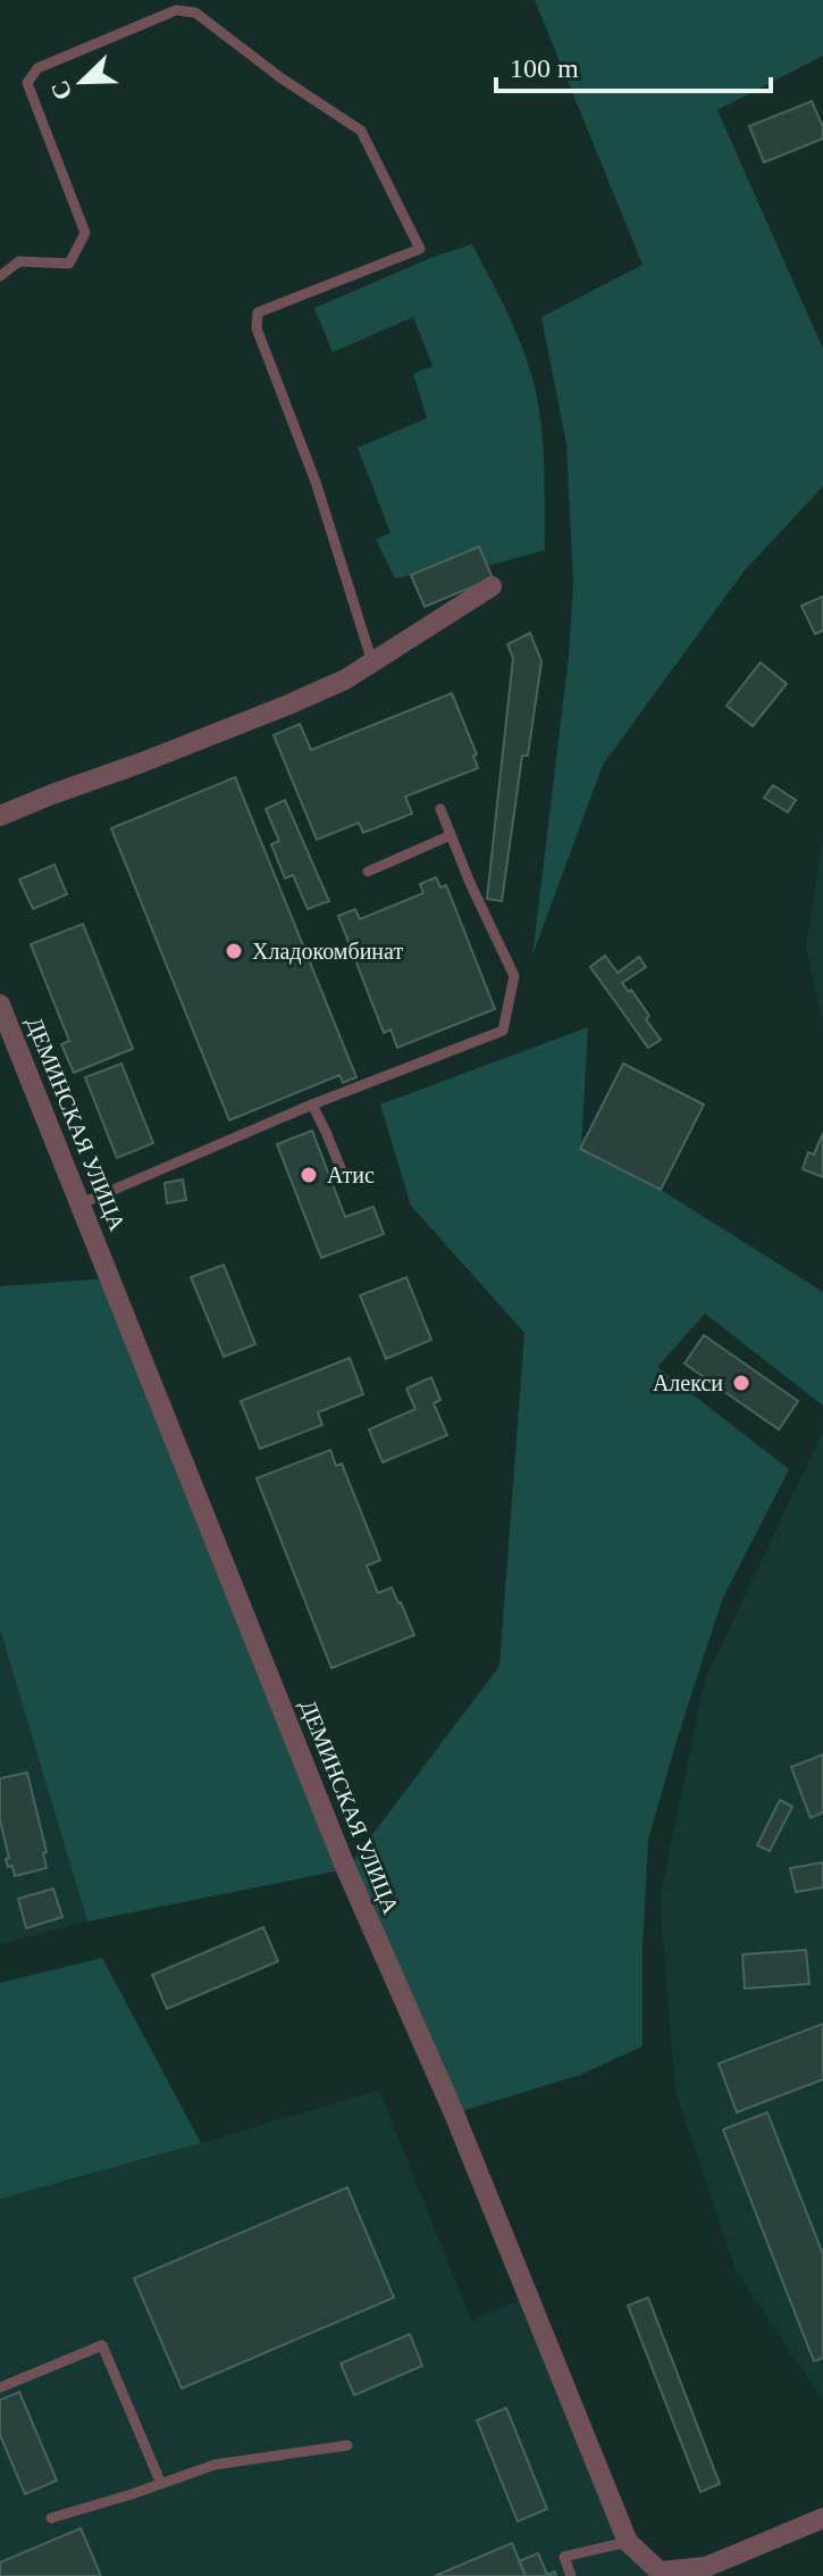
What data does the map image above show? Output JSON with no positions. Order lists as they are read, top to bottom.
{
  "streets": {
    "street": ["ДЕМИНСКАЯ УЛИЦА"]
  },
  "places": ["Хладокомбинат", "Атис", "Алекси"],
  "scale_bar": "100 m",
  "north": "bottom left"
}
